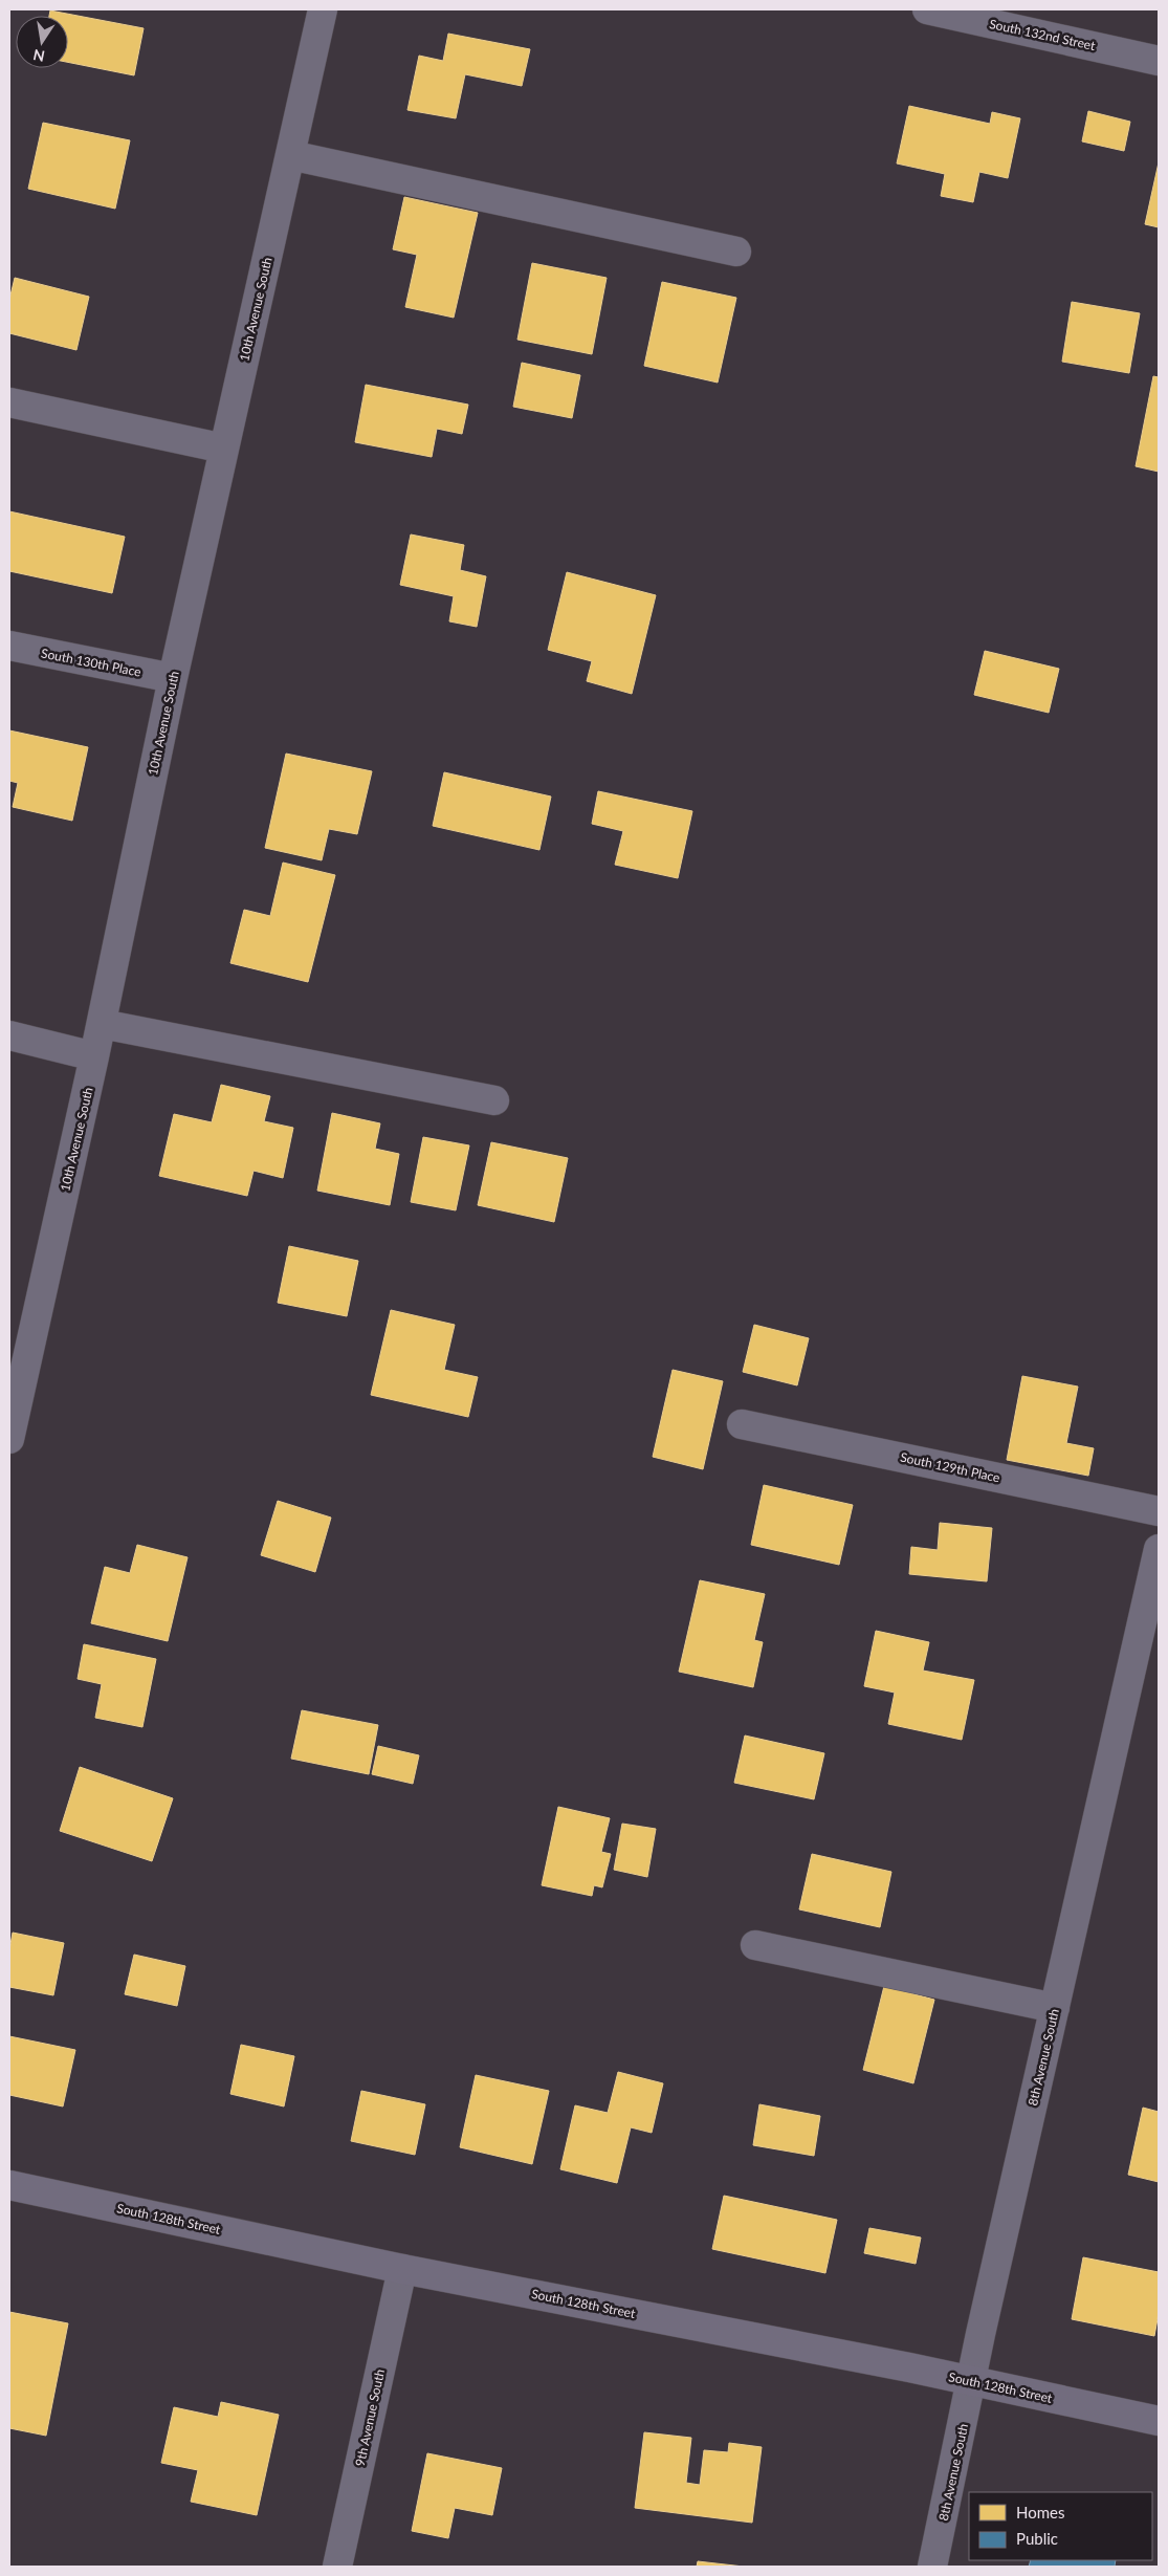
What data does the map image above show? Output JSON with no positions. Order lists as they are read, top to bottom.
{
  "streets": {
    "main road": ["South 128th Street"],
    "street": [
      "South 132nd Street",
      "10th Avenue South",
      "South 130th Place",
      "South 129th Place",
      "8th Avenue South",
      "9th Avenue South"
    ]
  },
  "crossings": [
    ["10th Avenue South", "South 130th Place"],
    ["8th Avenue South", "South 128th Street"],
    ["South 128th Street", "9th Avenue South"]
  ],
  "legend": ["Homes", "Public"],
  "north": "bottom"
}
